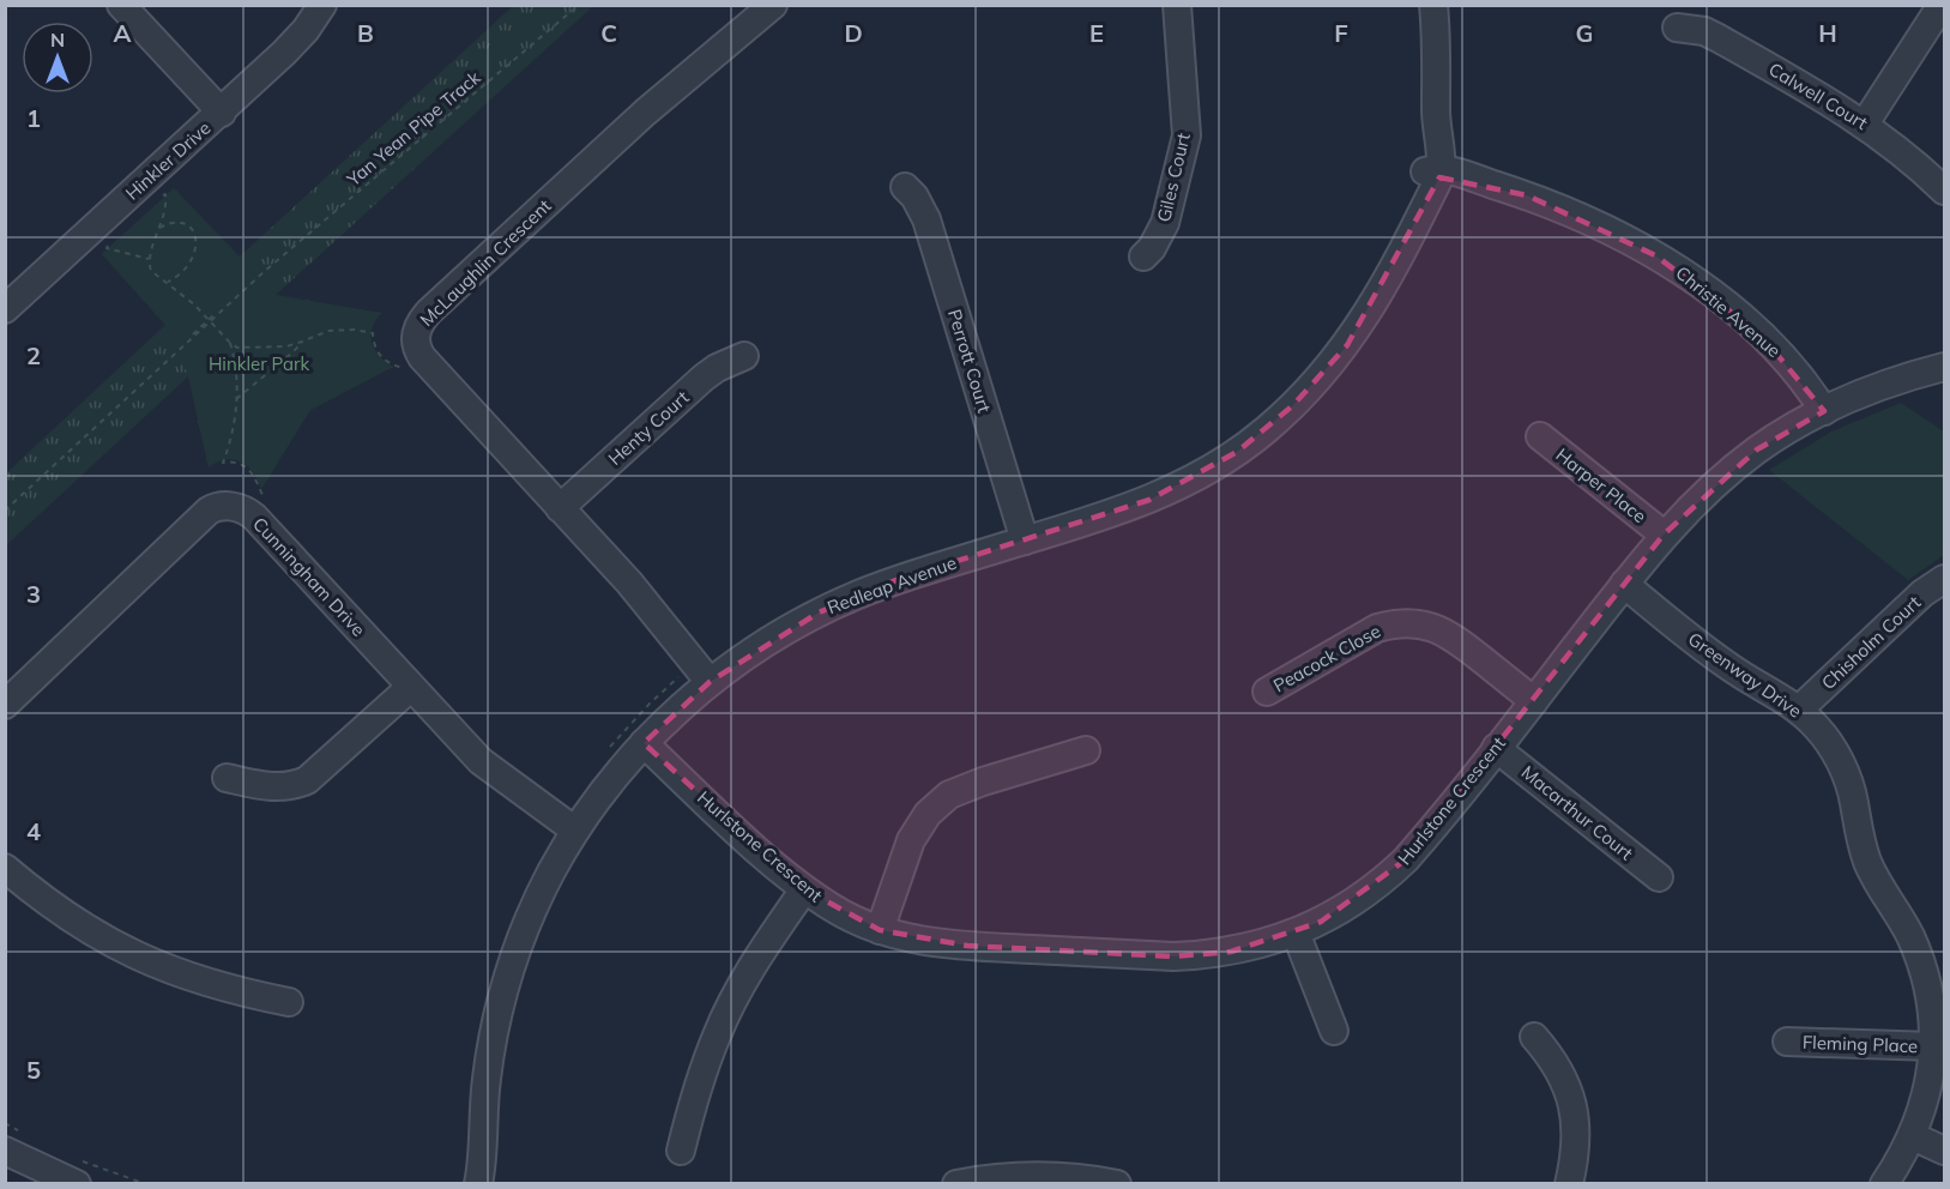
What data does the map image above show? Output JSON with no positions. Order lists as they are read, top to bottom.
{
  "streets": {
    "street": [
      "Calwell Court",
      "Hinkler Drive",
      "Giles Court",
      "McLaughlin Crescent",
      "Christie Avenue",
      "Perrott Court",
      "Henty Court",
      "Harper Place",
      "Cunningham Drive",
      "Redleap Avenue",
      "Chisholm Court",
      "Peacock Close",
      "Greenway Drive",
      "Hurlstone Crescent",
      "Macarthur Court",
      "Fleming Place"
    ],
    "path": ["Yan Yean Pipe Track"]
  },
  "crossings": [
    ["McLaughlin Crescent", "Henty Court"],
    ["McLaughlin Crescent", "Redleap Avenue"],
    ["Christie Avenue", "Redleap Avenue"],
    ["Christie Avenue", "Hurlstone Crescent"],
    ["Perrott Court", "Redleap Avenue"],
    ["Harper Place", "Hurlstone Crescent"],
    ["Cunningham Drive", "Redleap Avenue"],
    ["Redleap Avenue", "Hurlstone Crescent"],
    ["Chisholm Court", "Greenway Drive"],
    ["Peacock Close", "Hurlstone Crescent"],
    ["Greenway Drive", "Hurlstone Crescent"],
    ["Greenway Drive", "Fleming Place"],
    ["Hurlstone Crescent", "Macarthur Court"]
  ],
  "parks": ["Hinkler Park"],
  "north": "top",
  "grid": {
    "columns": [
      "A",
      "B",
      "C",
      "D",
      "E",
      "F",
      "G",
      "H"
    ],
    "rows": [
      "1",
      "2",
      "3",
      "4",
      "5"
    ]
  }
}
